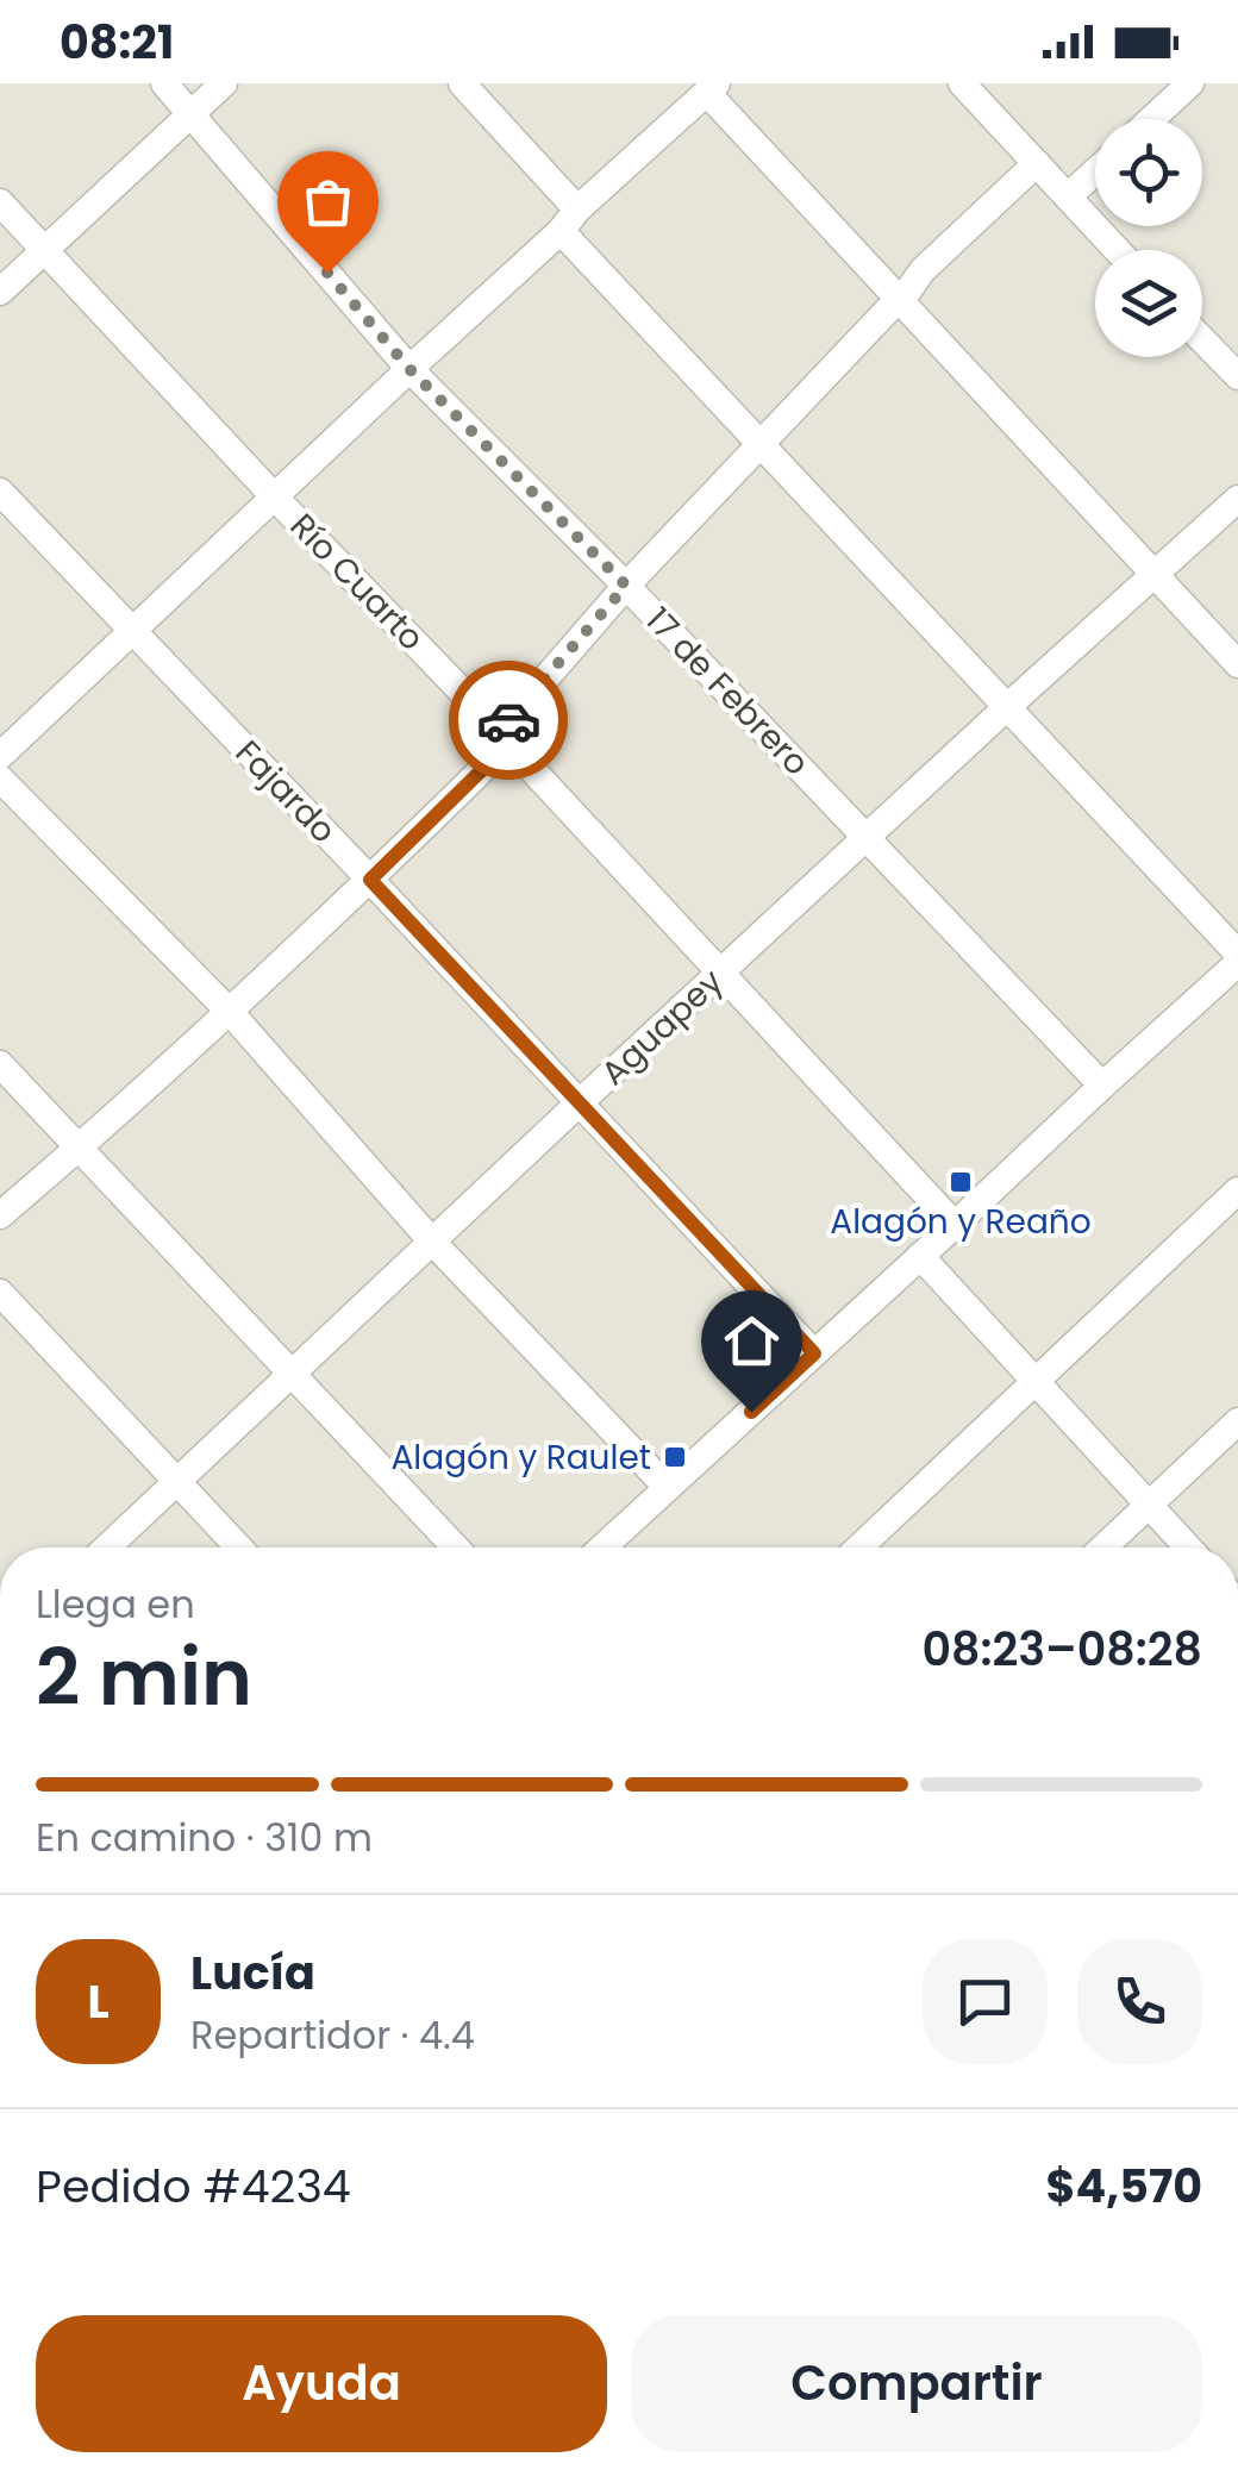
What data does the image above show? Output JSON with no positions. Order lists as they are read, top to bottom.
{
  "streets": {
    "street": [
      "Río Cuarto",
      "17 de Febrero",
      "Fajardo",
      "Aguapey"
    ]
  },
  "crossings": [
    ["Río Cuarto", "Aguapey"],
    ["17 de Febrero", "Aguapey"],
    ["Fajardo", "Aguapey"]
  ],
  "places": {
    "transit": ["Alagón y Reaño", "Alagón y Raulet"]
  },
  "page": {
    "status": "08:21",
    "heading": ["2 min", "Llega en", "08:23–08:28"],
    "panel": [
      "Lucía",
      "Repartidor · 4.4",
      "Pedido #4234",
      "$4,570"
    ],
    "bar": "En camino · 310 m",
    "round": "L",
    "buttons": ["Ayuda", "Compartir"]
  }
}
